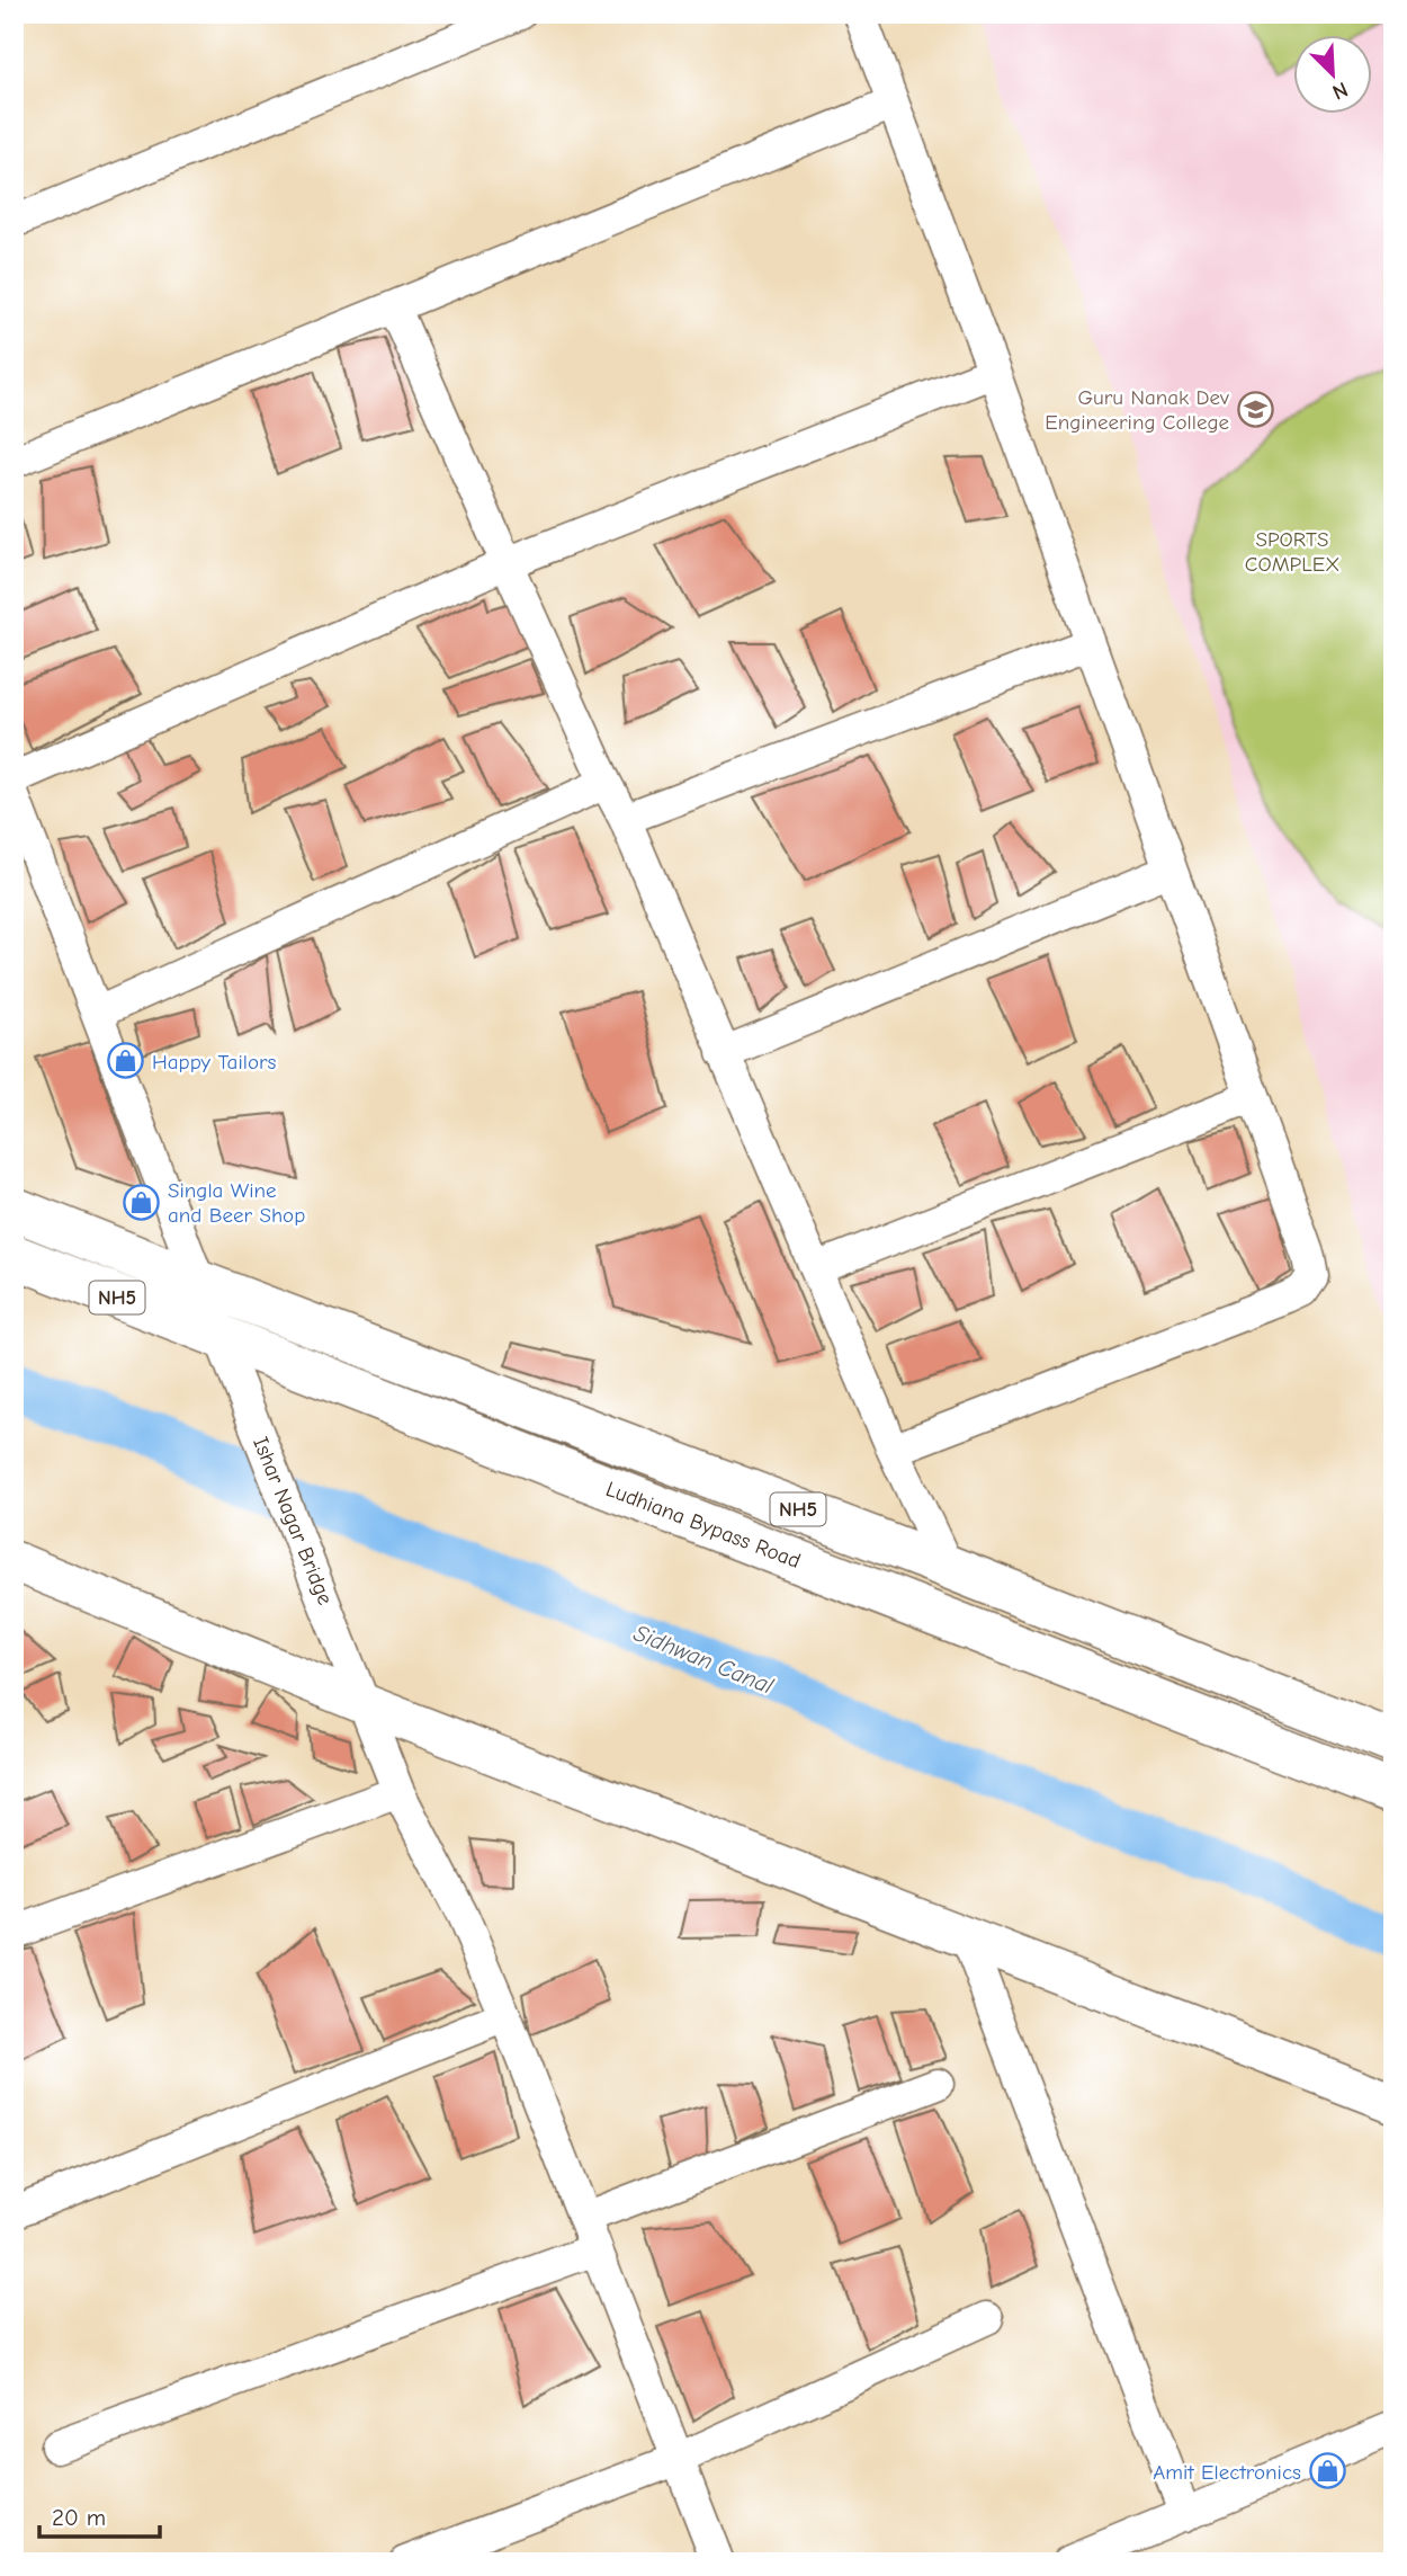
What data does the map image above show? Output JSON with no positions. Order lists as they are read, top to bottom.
{
  "streets": {
    "highway": ["NH5", "Ludhiana Bypass Road"],
    "street": ["Ishar Nagar Bridge"]
  },
  "crossings": [
    ["NH5", "Ishar Nagar Bridge"],
    ["Ishar Nagar Bridge", "Ludhiana Bypass Road"]
  ],
  "water": ["Sidhwan Canal"],
  "parks": ["SPORTS COMPLEX"],
  "places": {
    "school or university": ["Guru Nanak Dev Engineering College"],
    "shop": ["Happy Tailors", "Singla Wine and Beer Shop", "Amit Electronics"]
  },
  "scale_bar": "20 m",
  "north": "bottom right"
}
